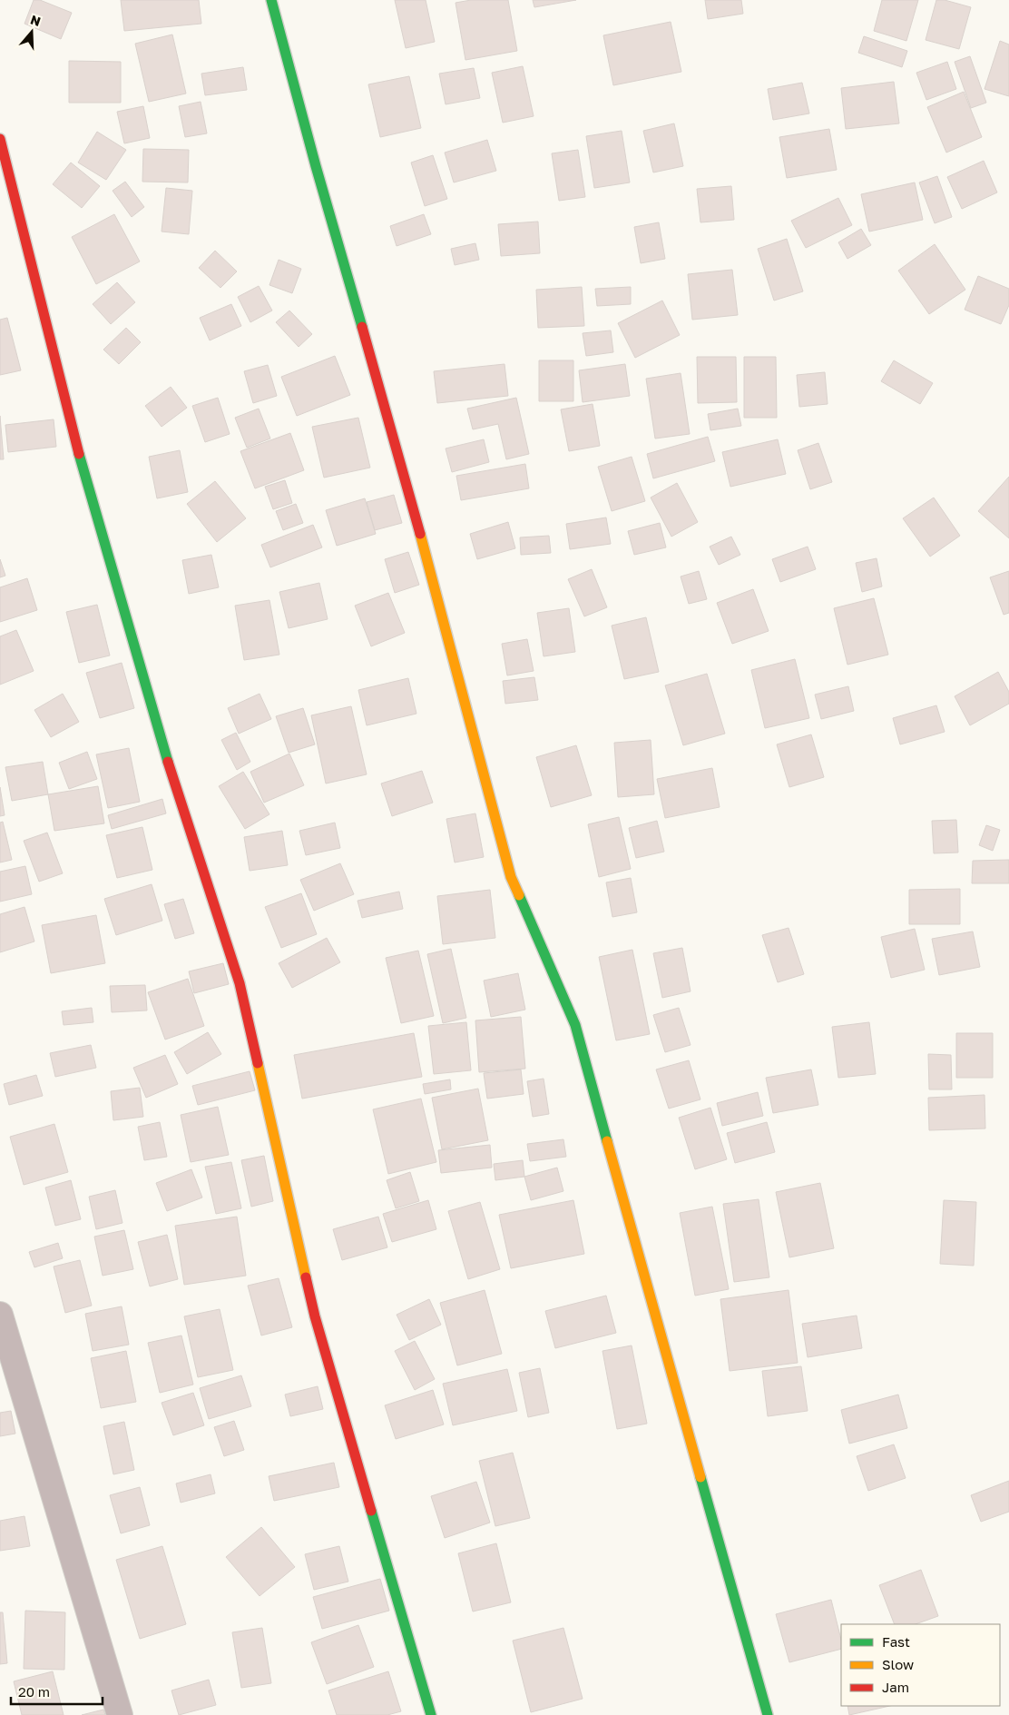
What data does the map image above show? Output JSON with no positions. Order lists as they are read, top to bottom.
{
  "legend": ["Fast", "Slow", "Jam"],
  "scale_bar": "20 m",
  "north": "top"
}
